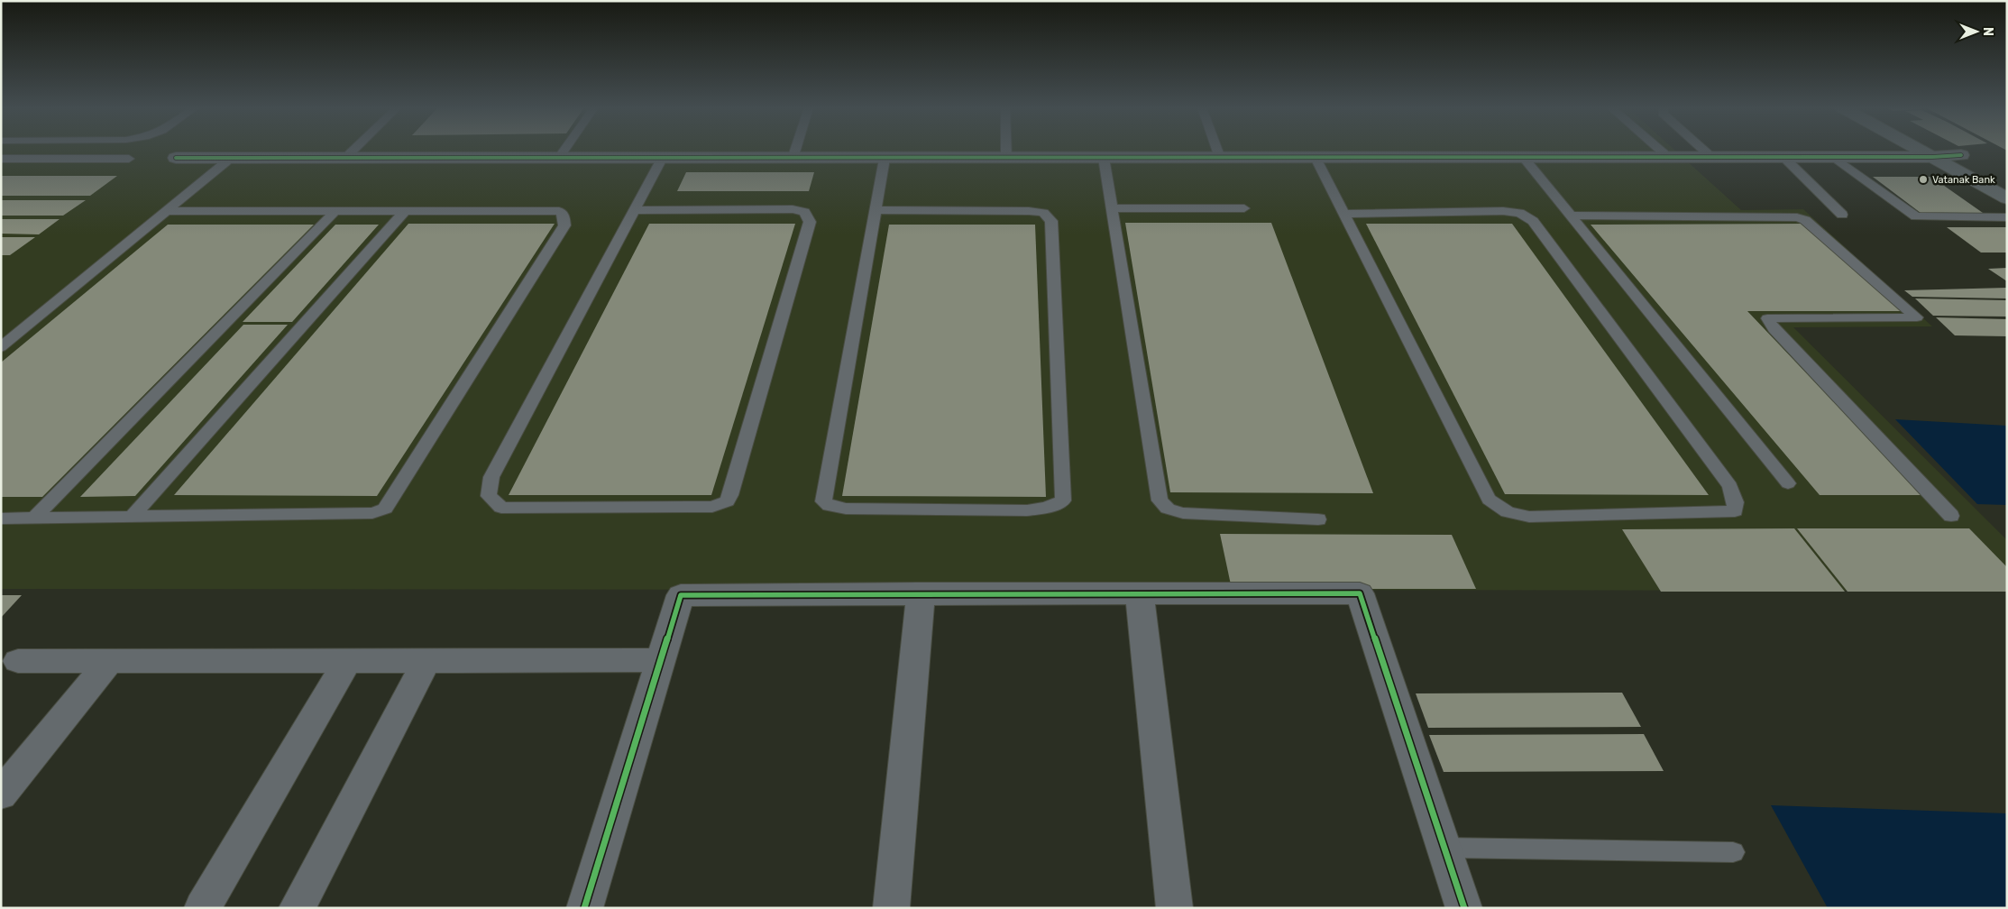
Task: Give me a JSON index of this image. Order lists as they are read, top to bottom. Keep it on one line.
{"places":["Vatanak Bank"],"north":"right"}
